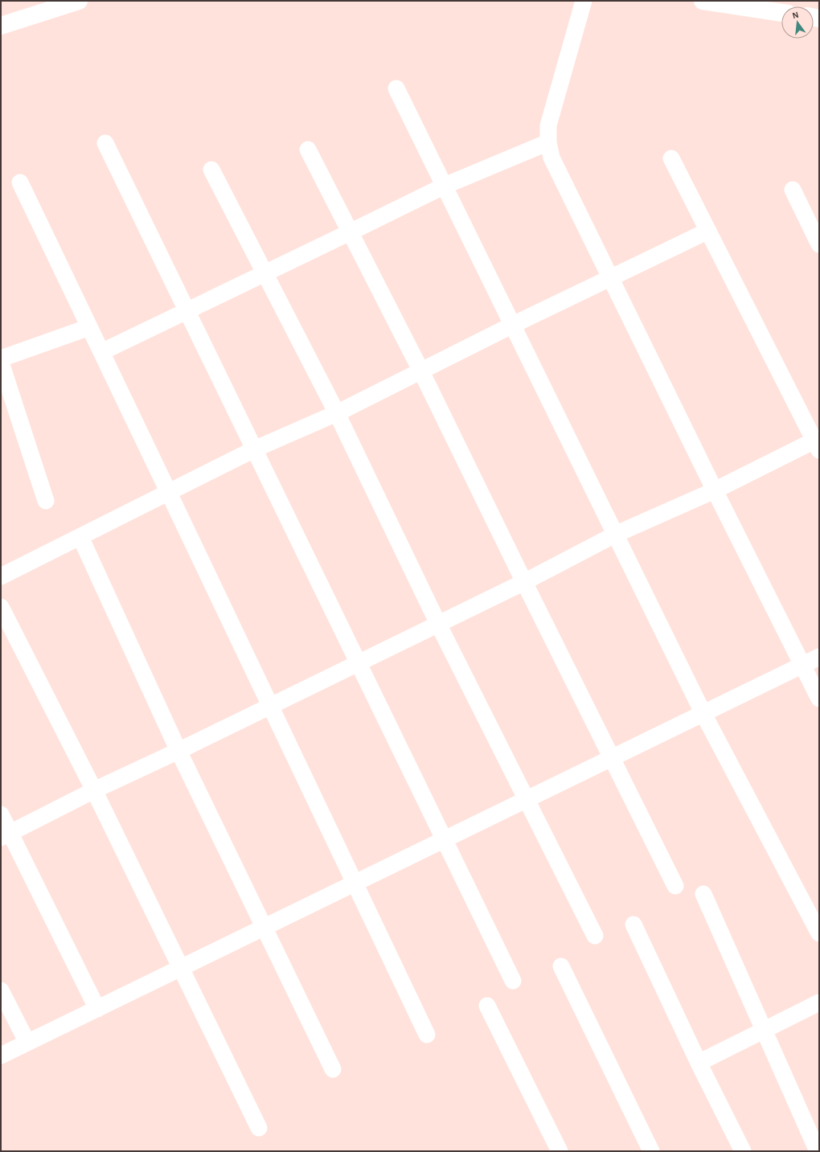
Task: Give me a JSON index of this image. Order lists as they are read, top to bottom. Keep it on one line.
{"north":"top"}
